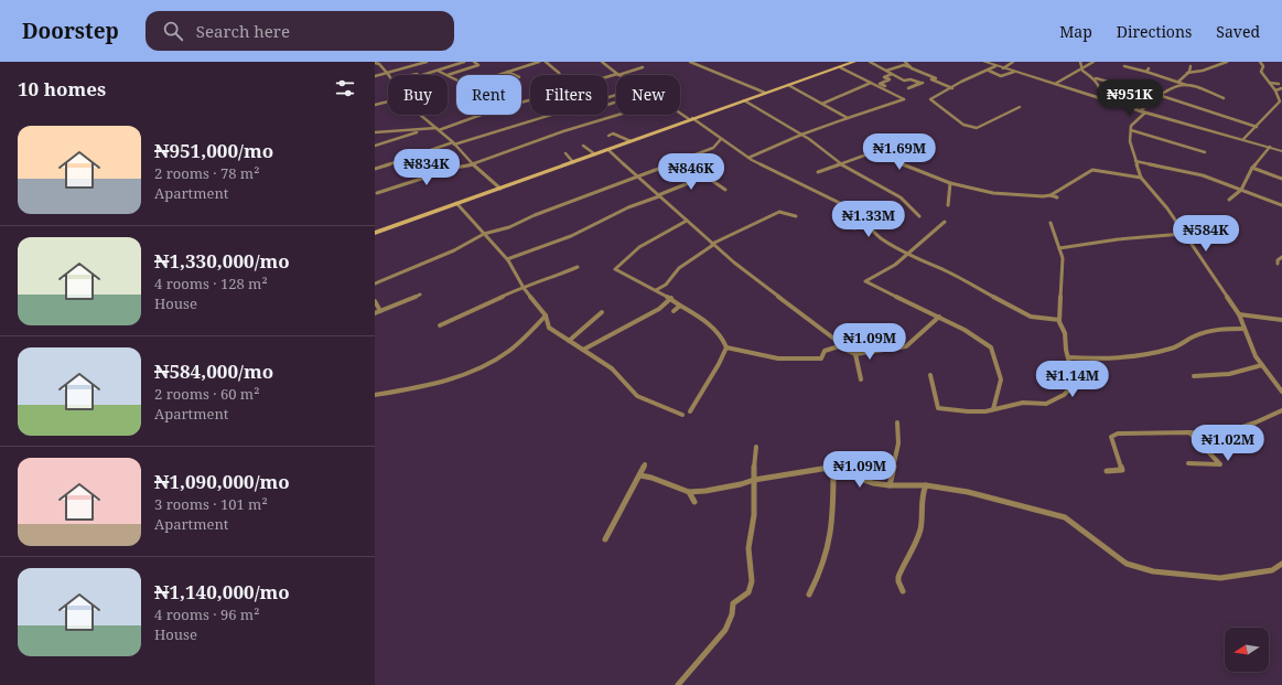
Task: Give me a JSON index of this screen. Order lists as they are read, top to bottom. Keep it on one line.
{"north":"left","page":{"header":"Doorstep","search":"Search here","nav":["Map","Directions","Saved"],"heading":"10 homes","chip":["Buy","Rent","Filters","New"],"price":["₦951K","₦1.69M","₦834K","₦846K","₦1.33M","₦584K","₦1.09M","₦1.14M","₦1.02M","₦1.09M"],"list":[{"name":"₦951,000/mo","note":"2 rooms · 78 m² · Apartment"},{"name":"₦1,330,000/mo","note":"4 rooms · 128 m² · House"},{"name":"₦584,000/mo","note":"2 rooms · 60 m² · Apartment"},{"name":"₦1,090,000/mo","note":"3 rooms · 101 m² · Apartment"},{"name":"₦1,140,000/mo","note":"4 rooms · 96 m² · House"}]}}
